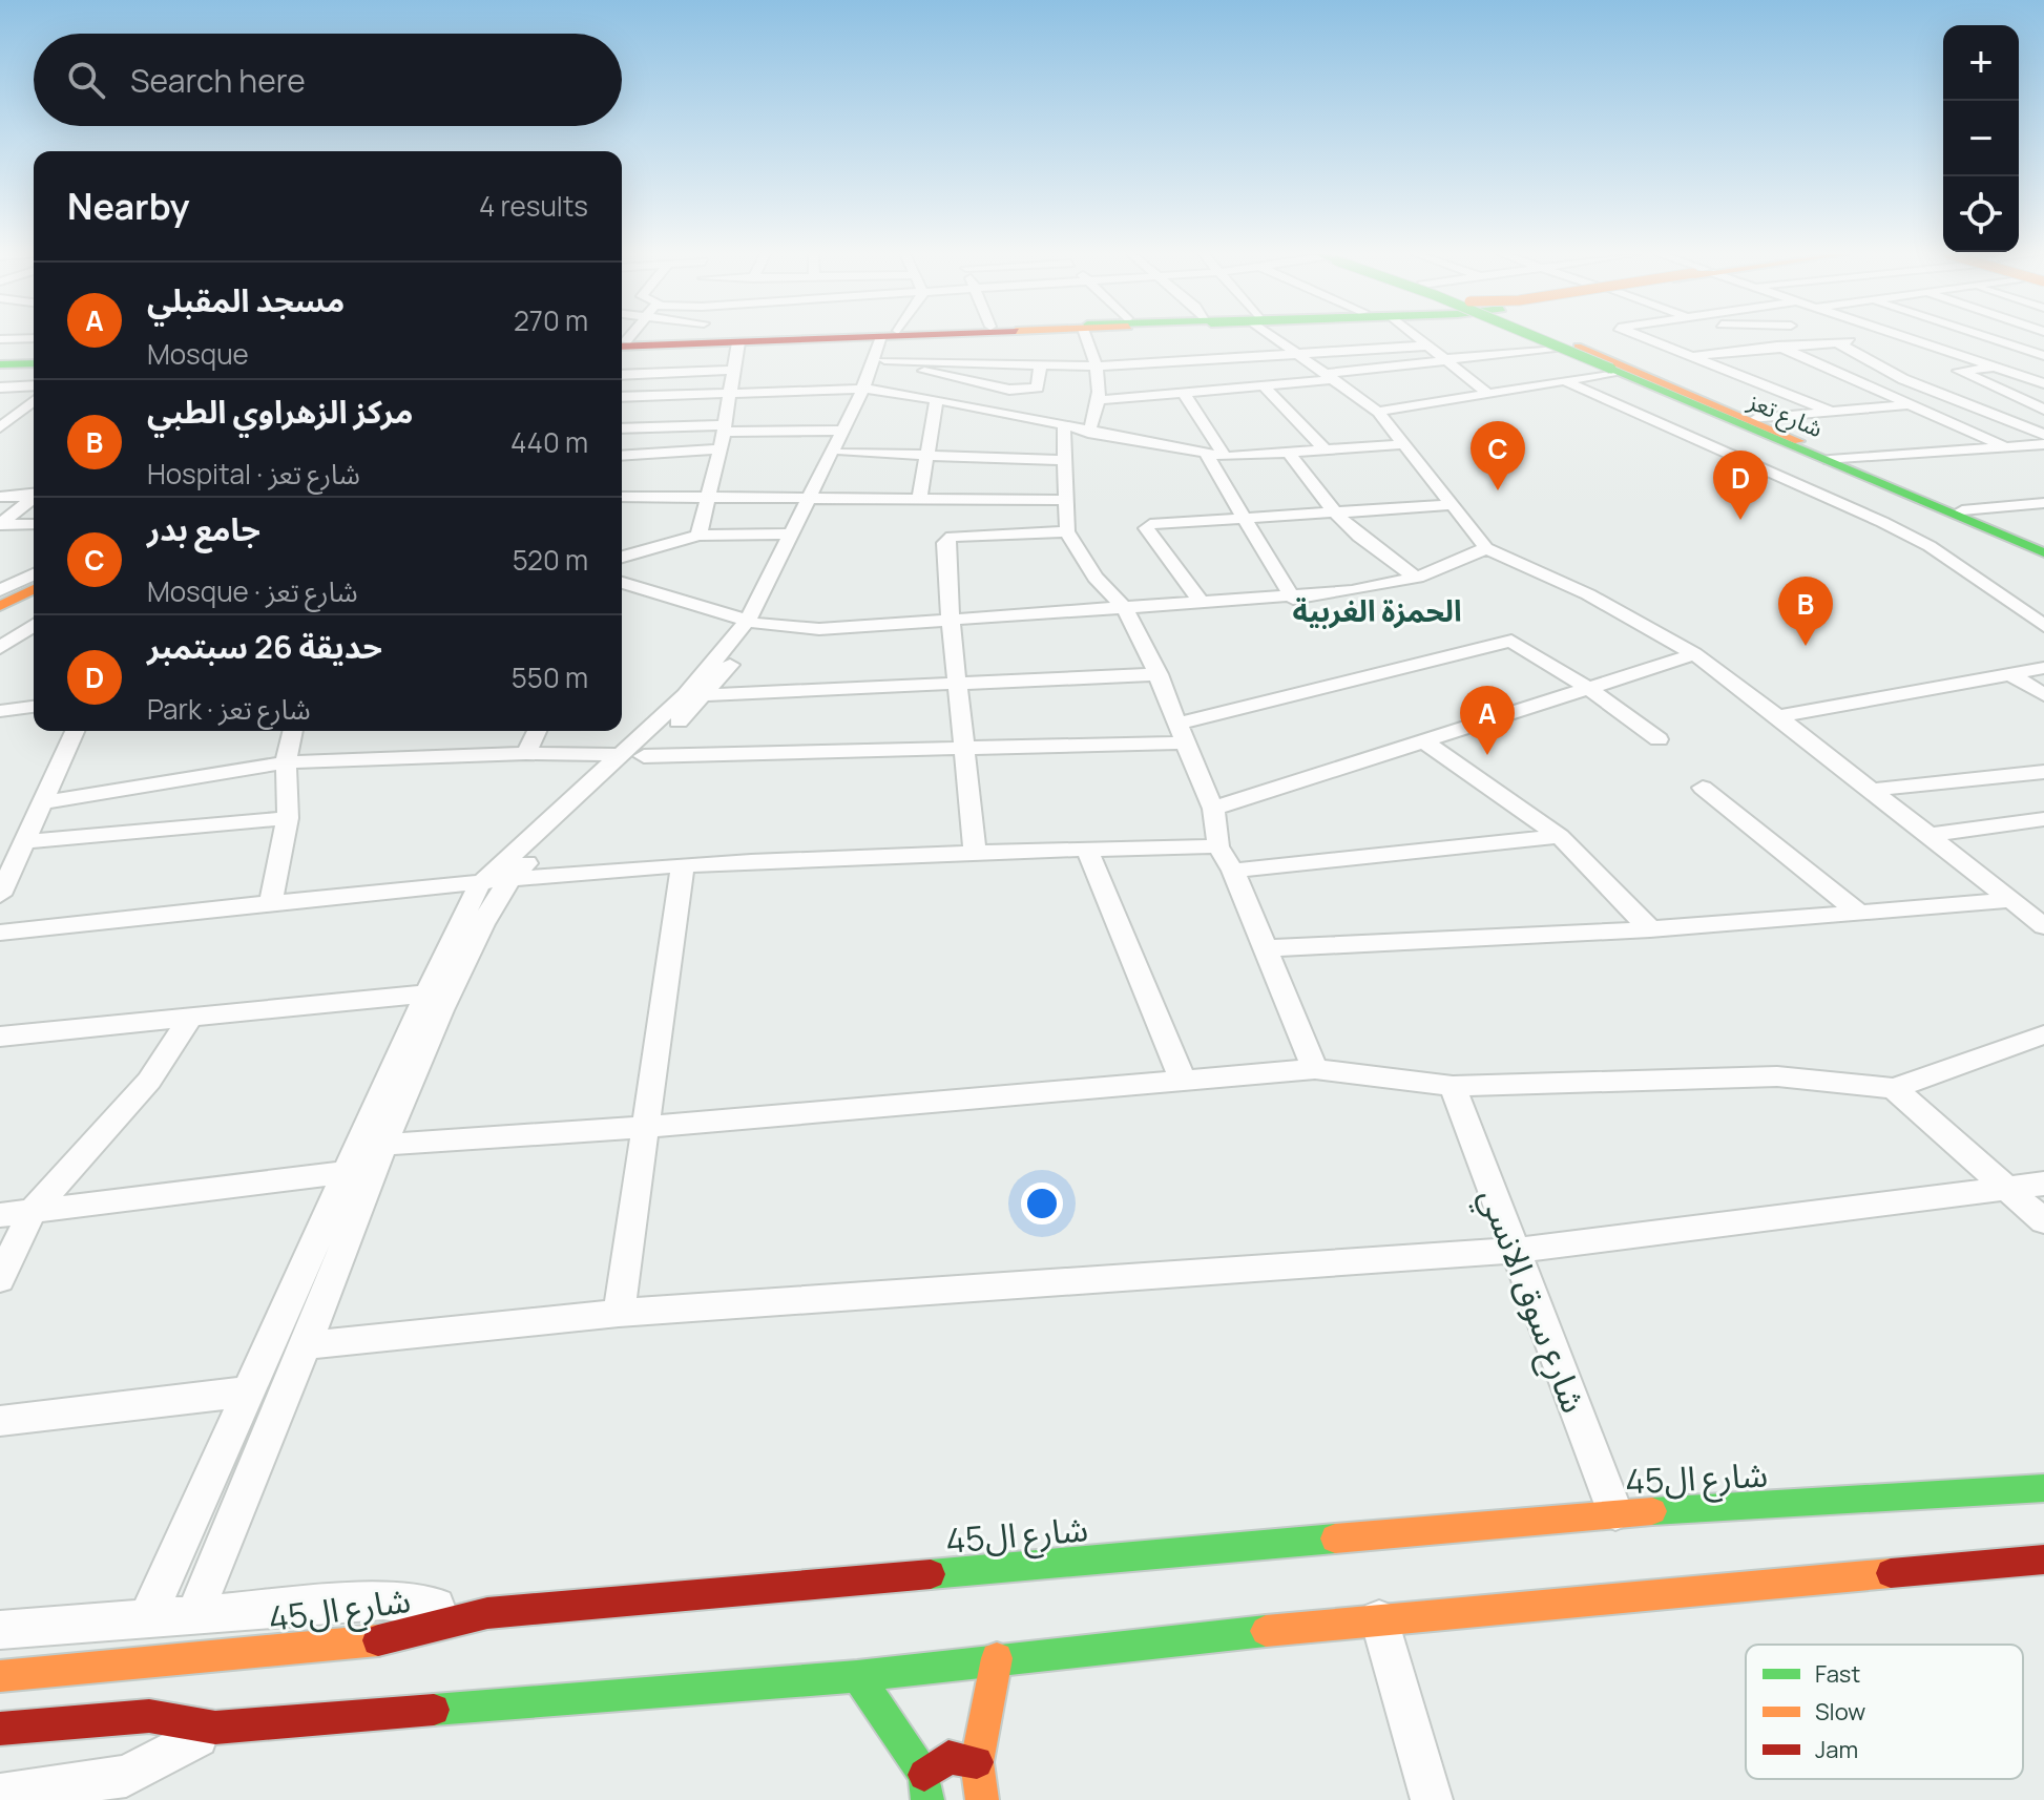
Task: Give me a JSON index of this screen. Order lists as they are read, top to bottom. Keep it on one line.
{"streets":{"main road":["شارع تعز","شارع ال45"],"street":["شارع سوق الانسي"]},"crossings":[["شارع سوق الانسي","شارع ال45"]],"districts":["الحمزة الغربية"],"legend":["Fast","Slow","Jam"],"page":{"map_buttons":["+","−"],"search":"Search here","heading":["Nearby","4 results"],"list":[{"mark":"A","name":"مسجد المقبلي","note":"Mosque","value":"270 m"},{"mark":"B","name":"مركز الزهراوي الطبي","note":"Hospital · شارع تعز","value":"440 m"},{"mark":"C","name":"جامع بدر","note":"Mosque · شارع تعز","value":"520 m"},{"mark":"D","name":"حديقة 26 سبتمبر","note":"Park · شارع تعز","value":"550 m"}],"pins":["C","D","B","A"]}}
